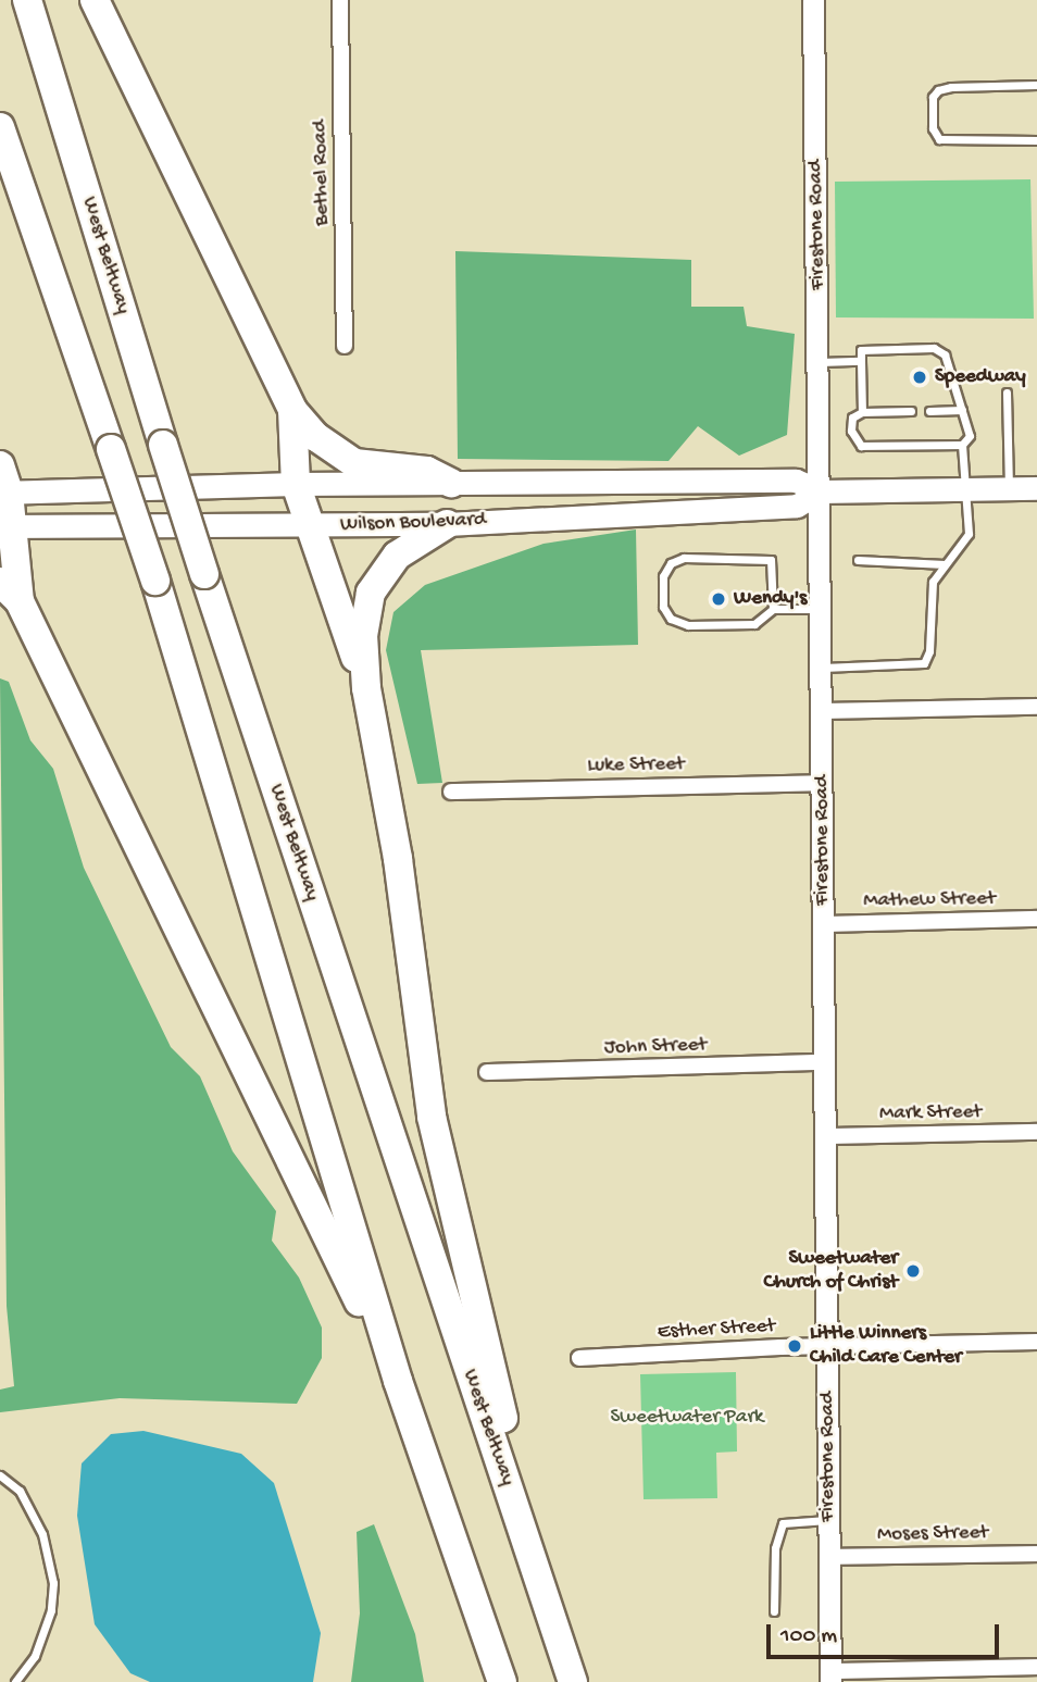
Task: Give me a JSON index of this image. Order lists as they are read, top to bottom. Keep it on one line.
{"streets":{"highway":["West Beltway"],"main road":["Wilson Boulevard"],"street":["Bethel Road","Firestone Road","Luke Street","Mathew Street","John Street","Mark Street","Esther Street","Moses Street"]},"crossings":[["Firestone Road","Wilson Boulevard"],["Firestone Road","Luke Street"],["Firestone Road","Mathew Street"],["Firestone Road","John Street"],["Firestone Road","Mark Street"],["Firestone Road","Esther Street"],["Firestone Road","Moses Street"]],"parks":["Sweetwater Park"],"places":["Speedway","Wendy's","Sweetwater Church of Christ","Little Winners Child Care Center"],"scale_bar":"100 m"}
